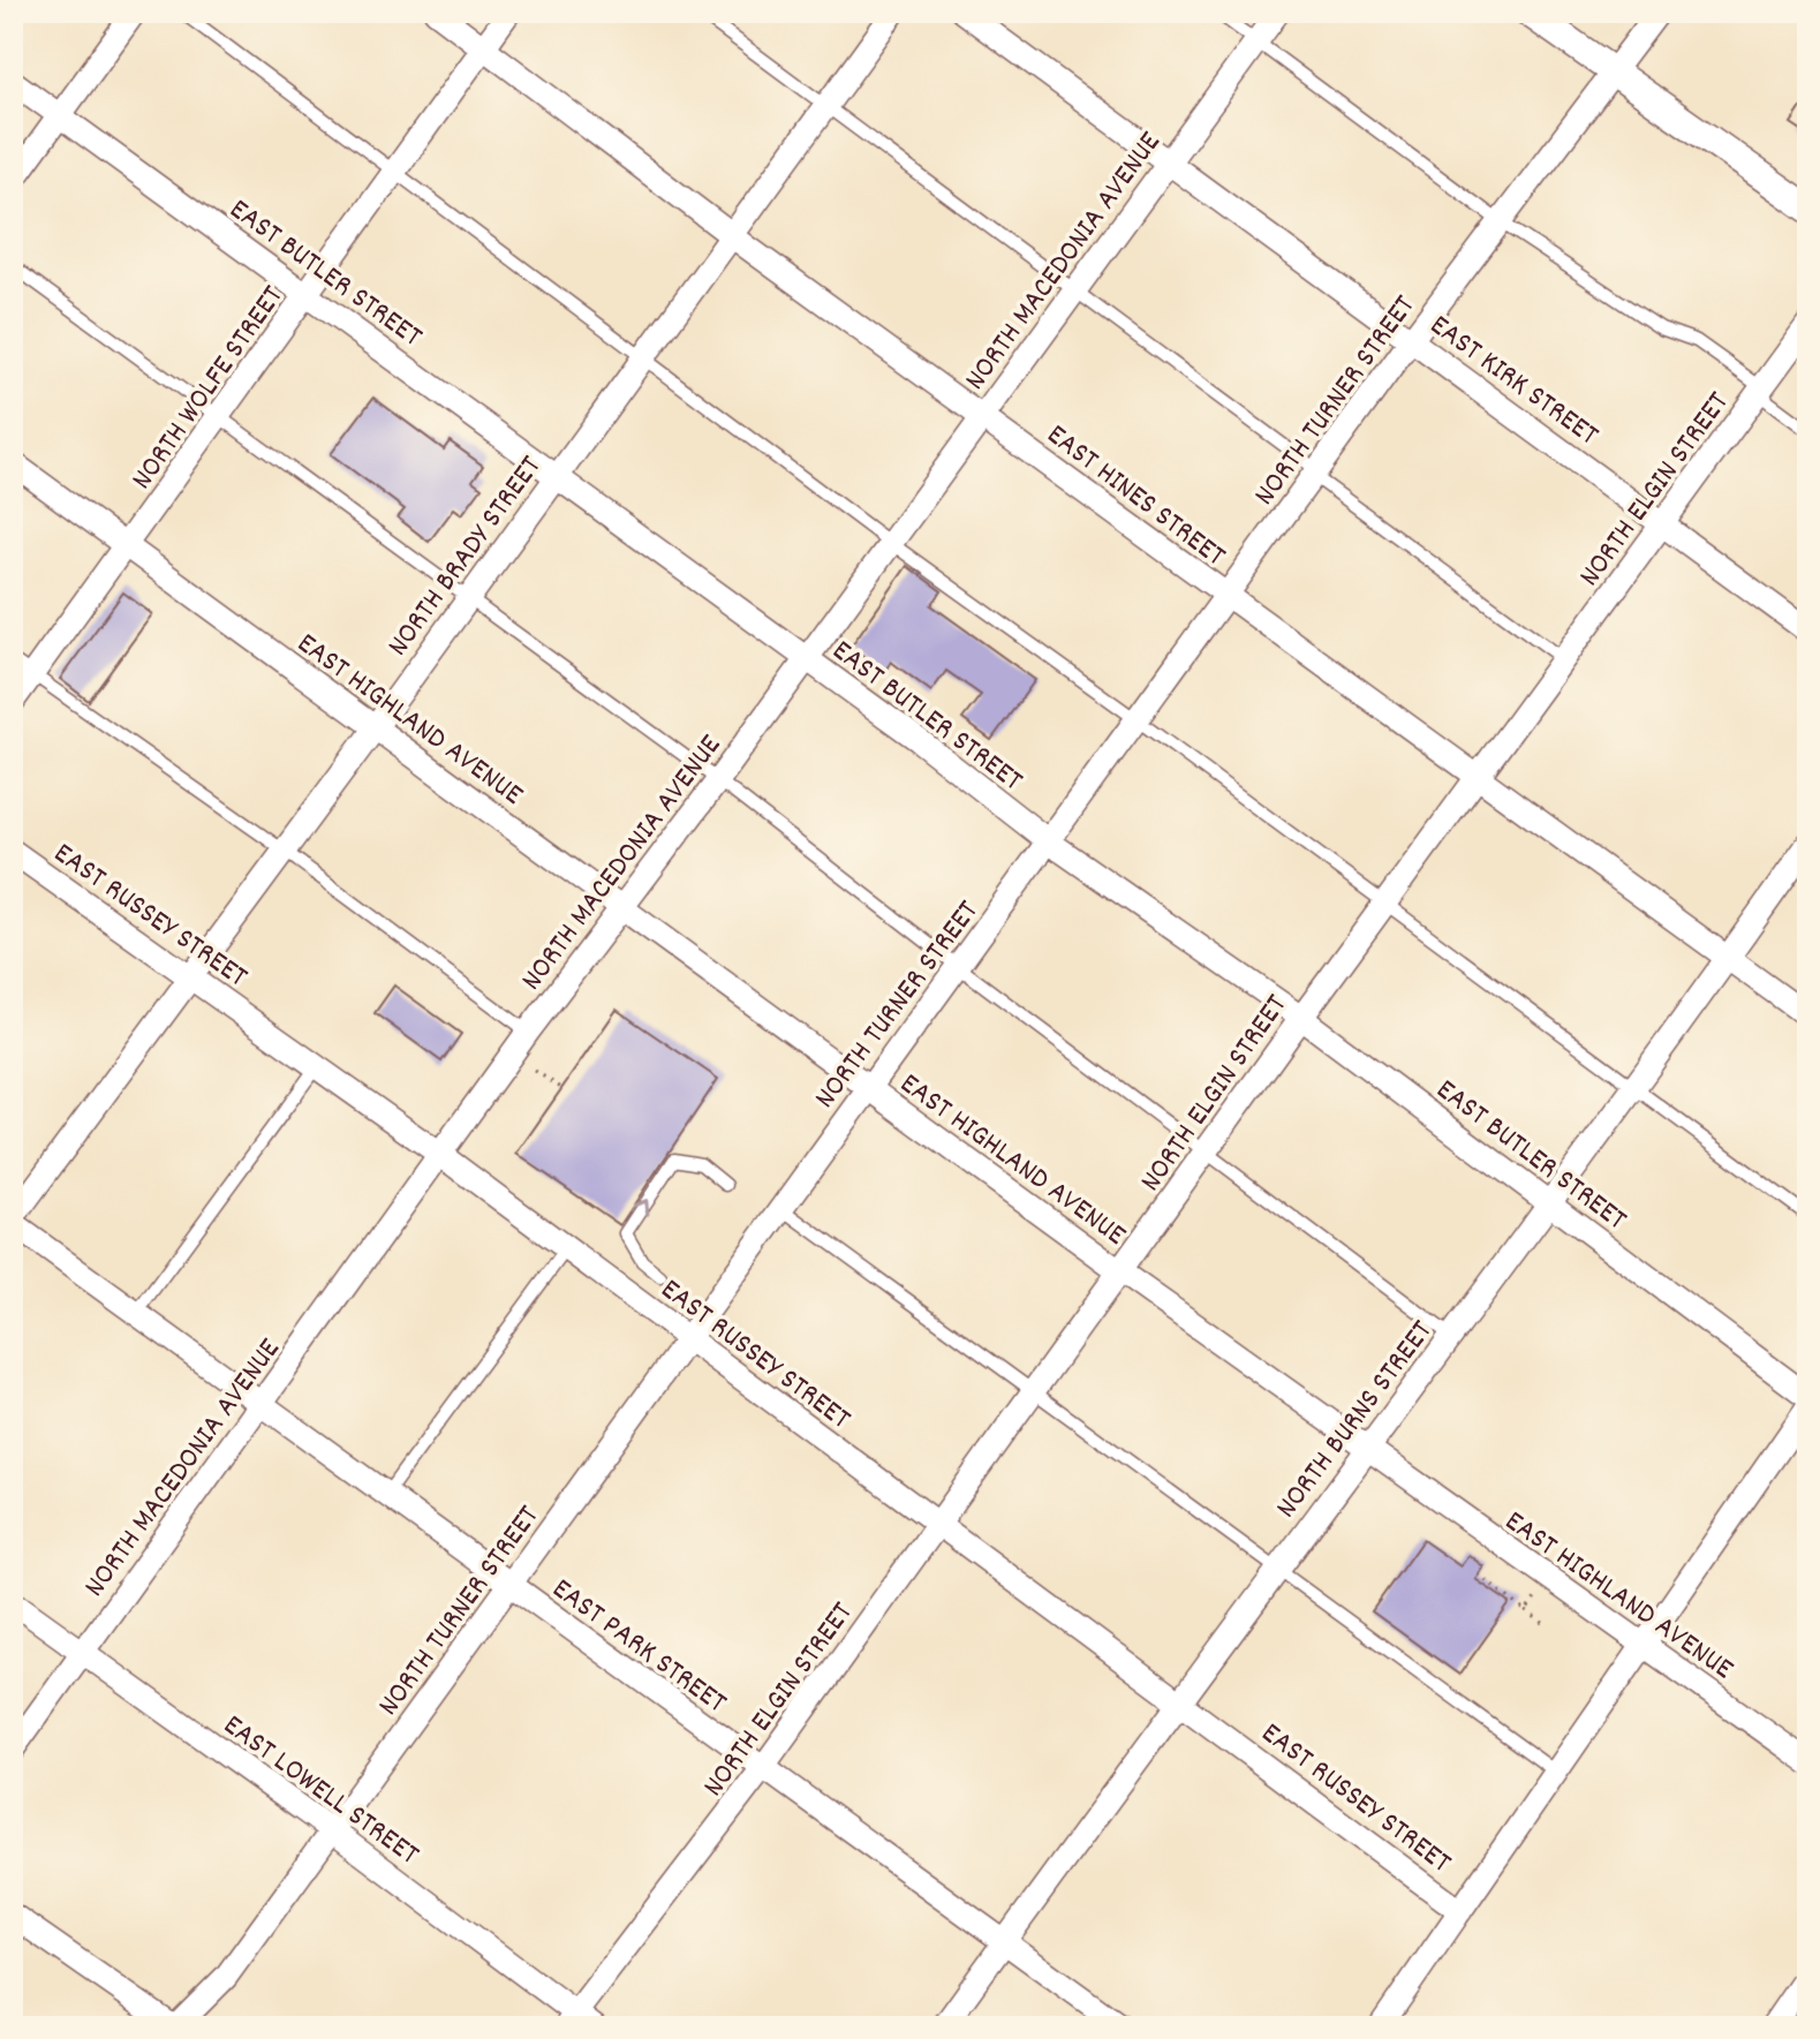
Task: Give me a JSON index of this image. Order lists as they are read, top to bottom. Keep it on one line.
{"streets":{"street":["NORTH MACEDONIA AVENUE","EAST BUTLER STREET","EAST KIRK STREET","NORTH WOLFE STREET","NORTH TURNER STREET","NORTH ELGIN STREET","EAST HINES STREET","NORTH BRADY STREET","EAST HIGHLAND AVENUE","EAST RUSSEY STREET","NORTH BURNS STREET","EAST PARK STREET","EAST LOWELL STREET"]},"crossings":[["NORTH MACEDONIA AVENUE","EAST BUTLER STREET"],["NORTH MACEDONIA AVENUE","EAST KIRK STREET"],["NORTH MACEDONIA AVENUE","EAST HINES STREET"],["NORTH MACEDONIA AVENUE","EAST HIGHLAND AVENUE"],["NORTH MACEDONIA AVENUE","EAST RUSSEY STREET"],["NORTH MACEDONIA AVENUE","EAST PARK STREET"],["NORTH MACEDONIA AVENUE","EAST LOWELL STREET"],["EAST BUTLER STREET","NORTH WOLFE STREET"],["EAST BUTLER STREET","NORTH TURNER STREET"],["EAST BUTLER STREET","NORTH ELGIN STREET"],["EAST BUTLER STREET","NORTH BRADY STREET"],["EAST BUTLER STREET","NORTH BURNS STREET"],["EAST KIRK STREET","NORTH TURNER STREET"],["EAST KIRK STREET","NORTH ELGIN STREET"],["NORTH WOLFE STREET","EAST HINES STREET"],["NORTH WOLFE STREET","EAST HIGHLAND AVENUE"],["NORTH TURNER STREET","EAST HINES STREET"],["NORTH TURNER STREET","EAST HIGHLAND AVENUE"],["NORTH TURNER STREET","EAST RUSSEY STREET"],["NORTH TURNER STREET","EAST PARK STREET"],["NORTH TURNER STREET","EAST LOWELL STREET"],["NORTH ELGIN STREET","EAST HINES STREET"],["NORTH ELGIN STREET","EAST HIGHLAND AVENUE"],["NORTH ELGIN STREET","EAST RUSSEY STREET"],["NORTH ELGIN STREET","EAST PARK STREET"],["NORTH ELGIN STREET","EAST LOWELL STREET"],["EAST HINES STREET","NORTH BRADY STREET"],["EAST HINES STREET","NORTH BURNS STREET"],["NORTH BRADY STREET","EAST HIGHLAND AVENUE"],["NORTH BRADY STREET","EAST RUSSEY STREET"],["NORTH BRADY STREET","EAST PARK STREET"],["EAST HIGHLAND AVENUE","NORTH BURNS STREET"],["EAST RUSSEY STREET","NORTH BURNS STREET"],["NORTH BURNS STREET","EAST PARK STREET"]]}
